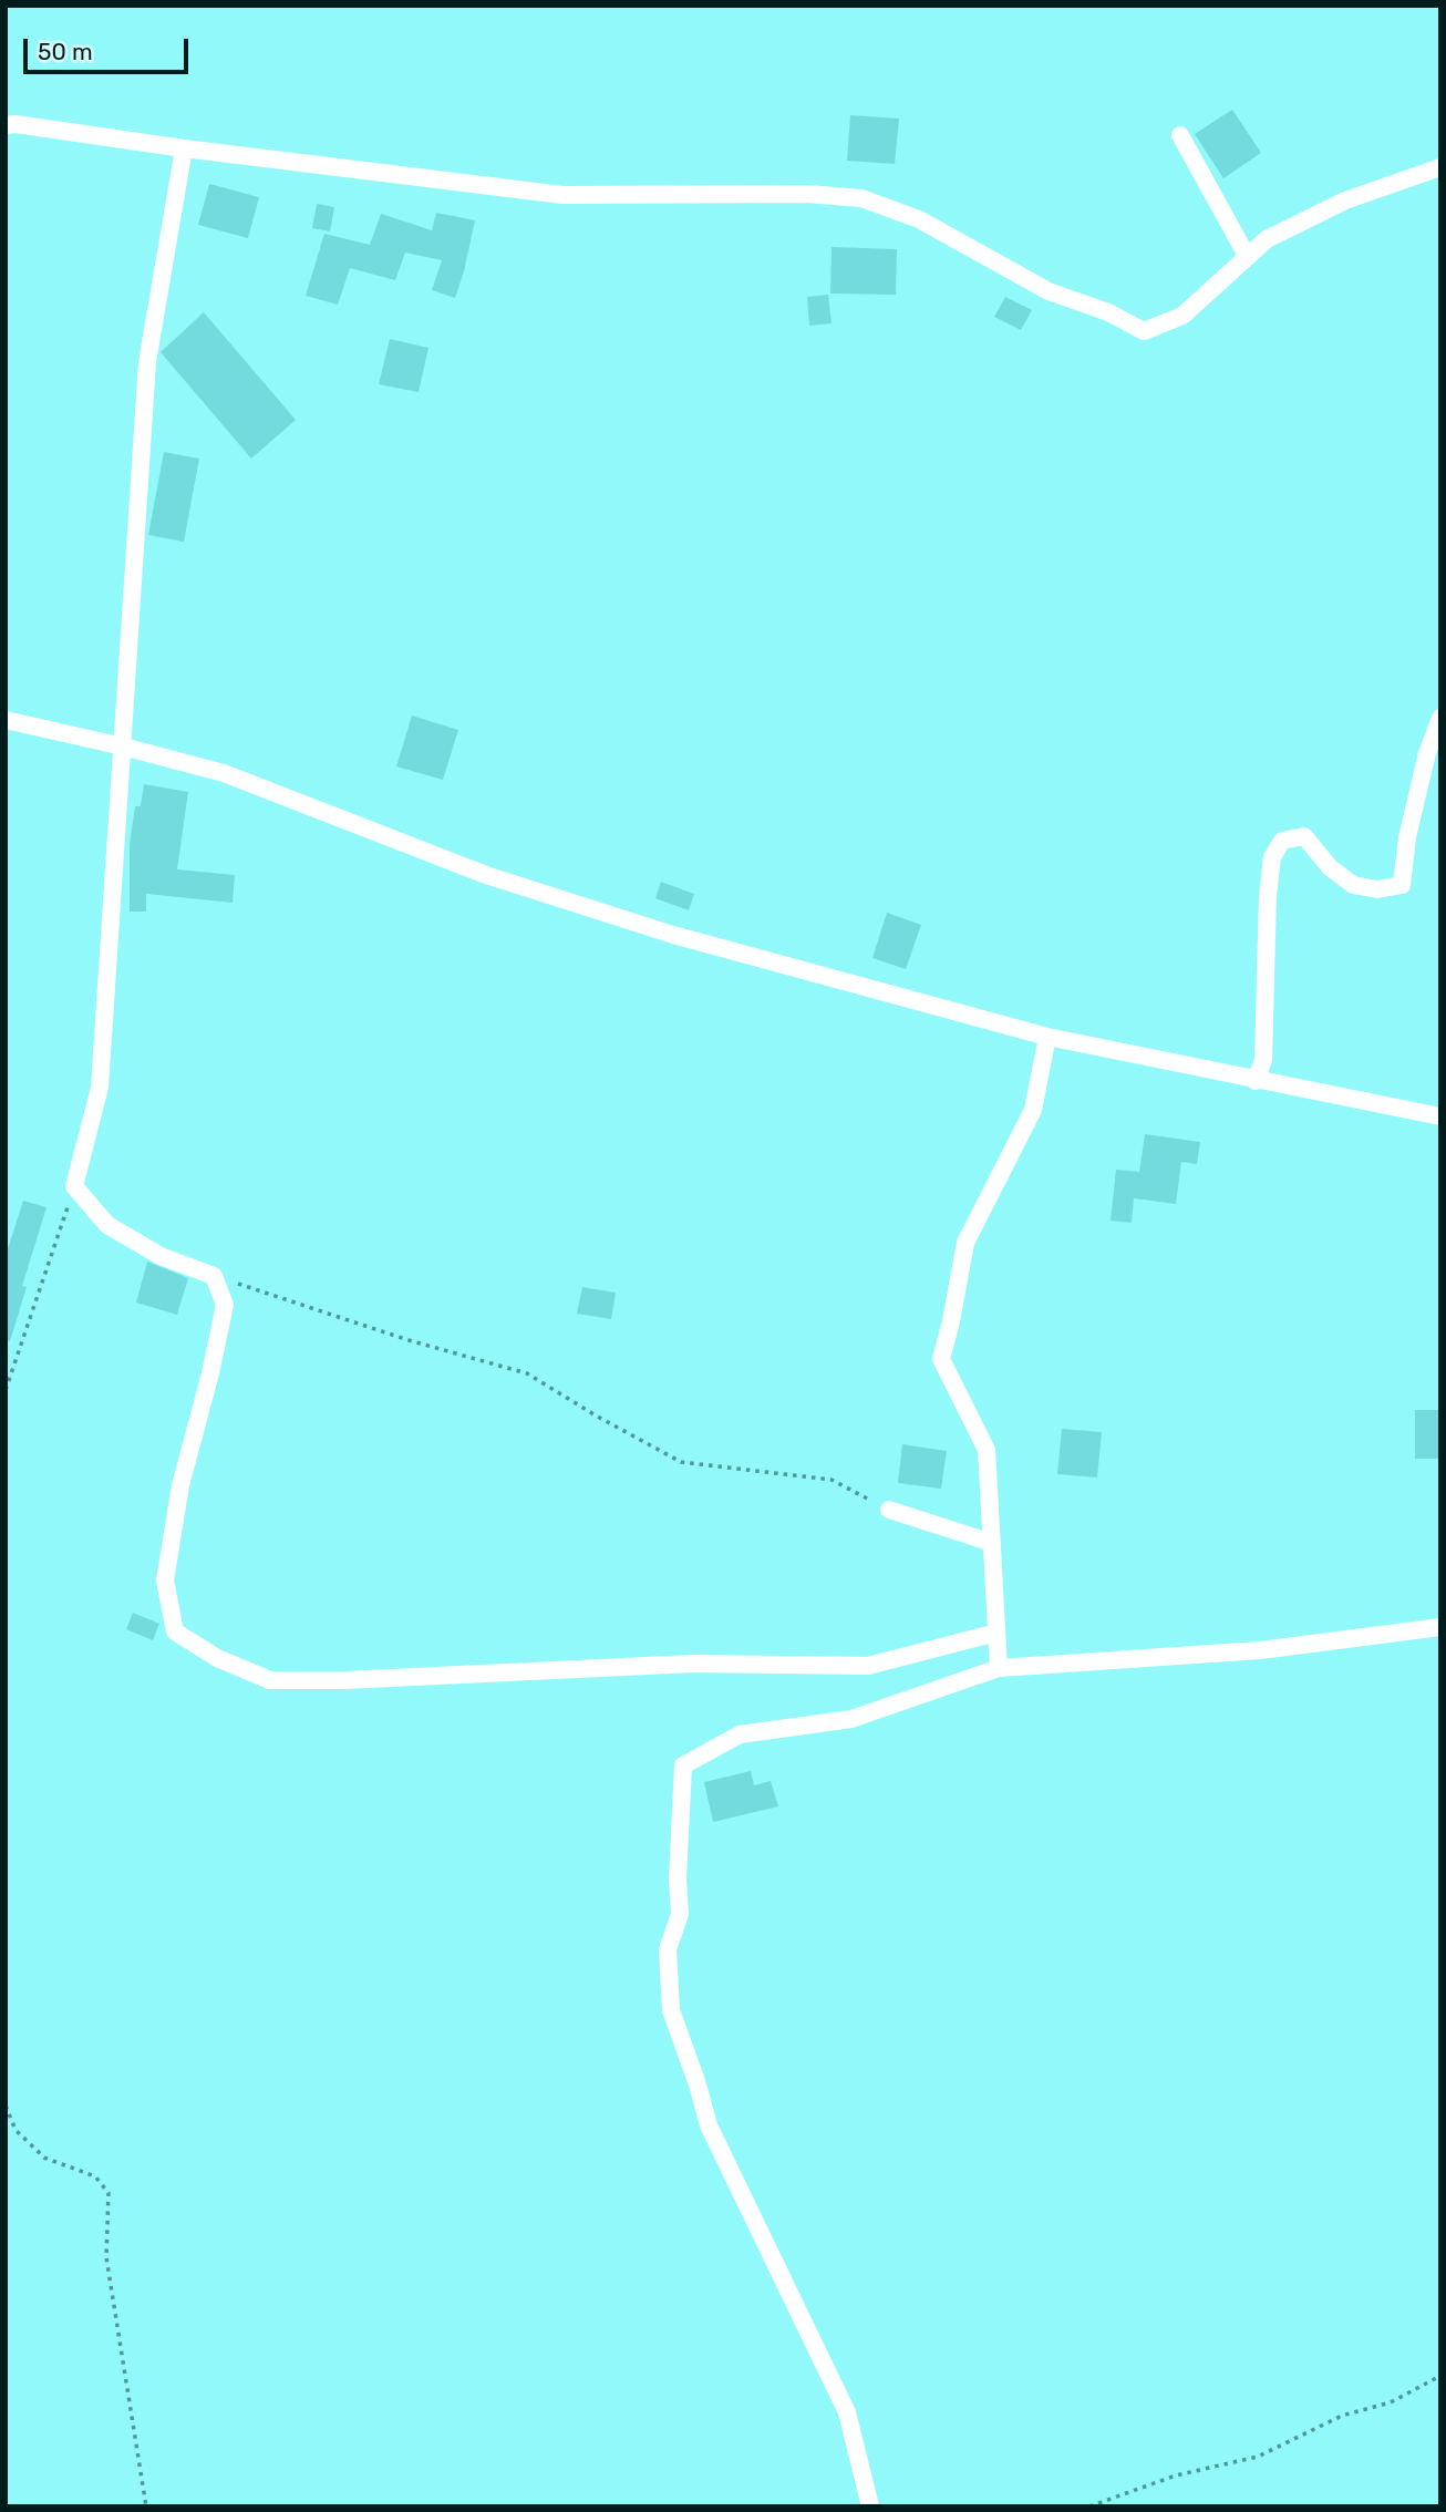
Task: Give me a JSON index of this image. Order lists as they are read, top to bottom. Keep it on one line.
{"scale_bar":"50 m"}
